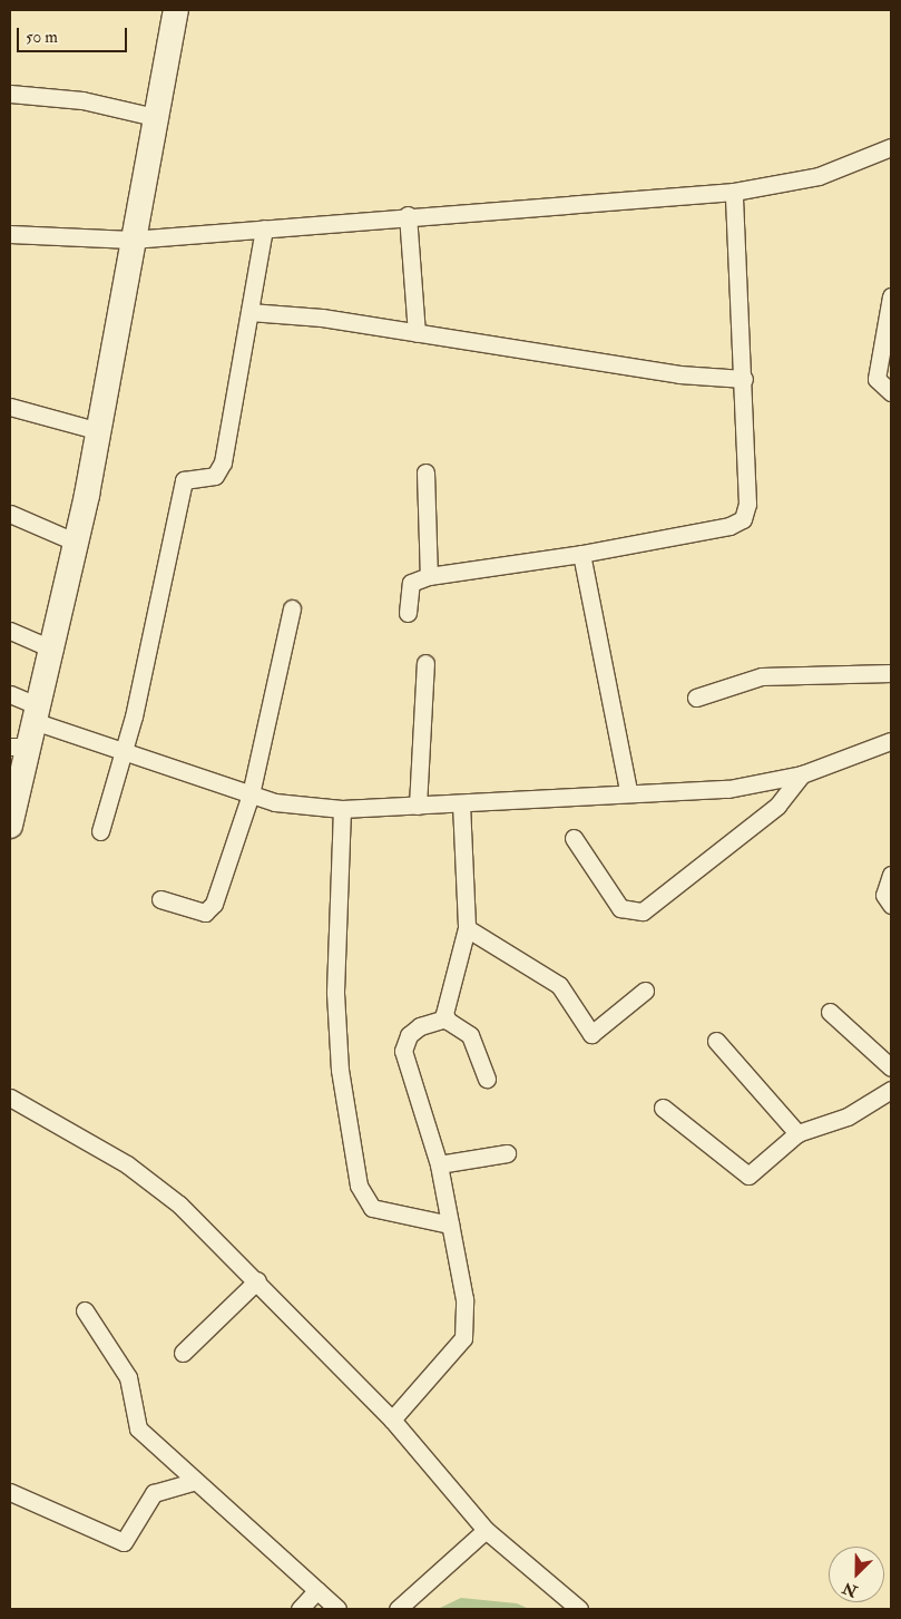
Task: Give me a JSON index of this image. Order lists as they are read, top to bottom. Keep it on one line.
{"scale_bar":"50 m","north":"bottom left"}
